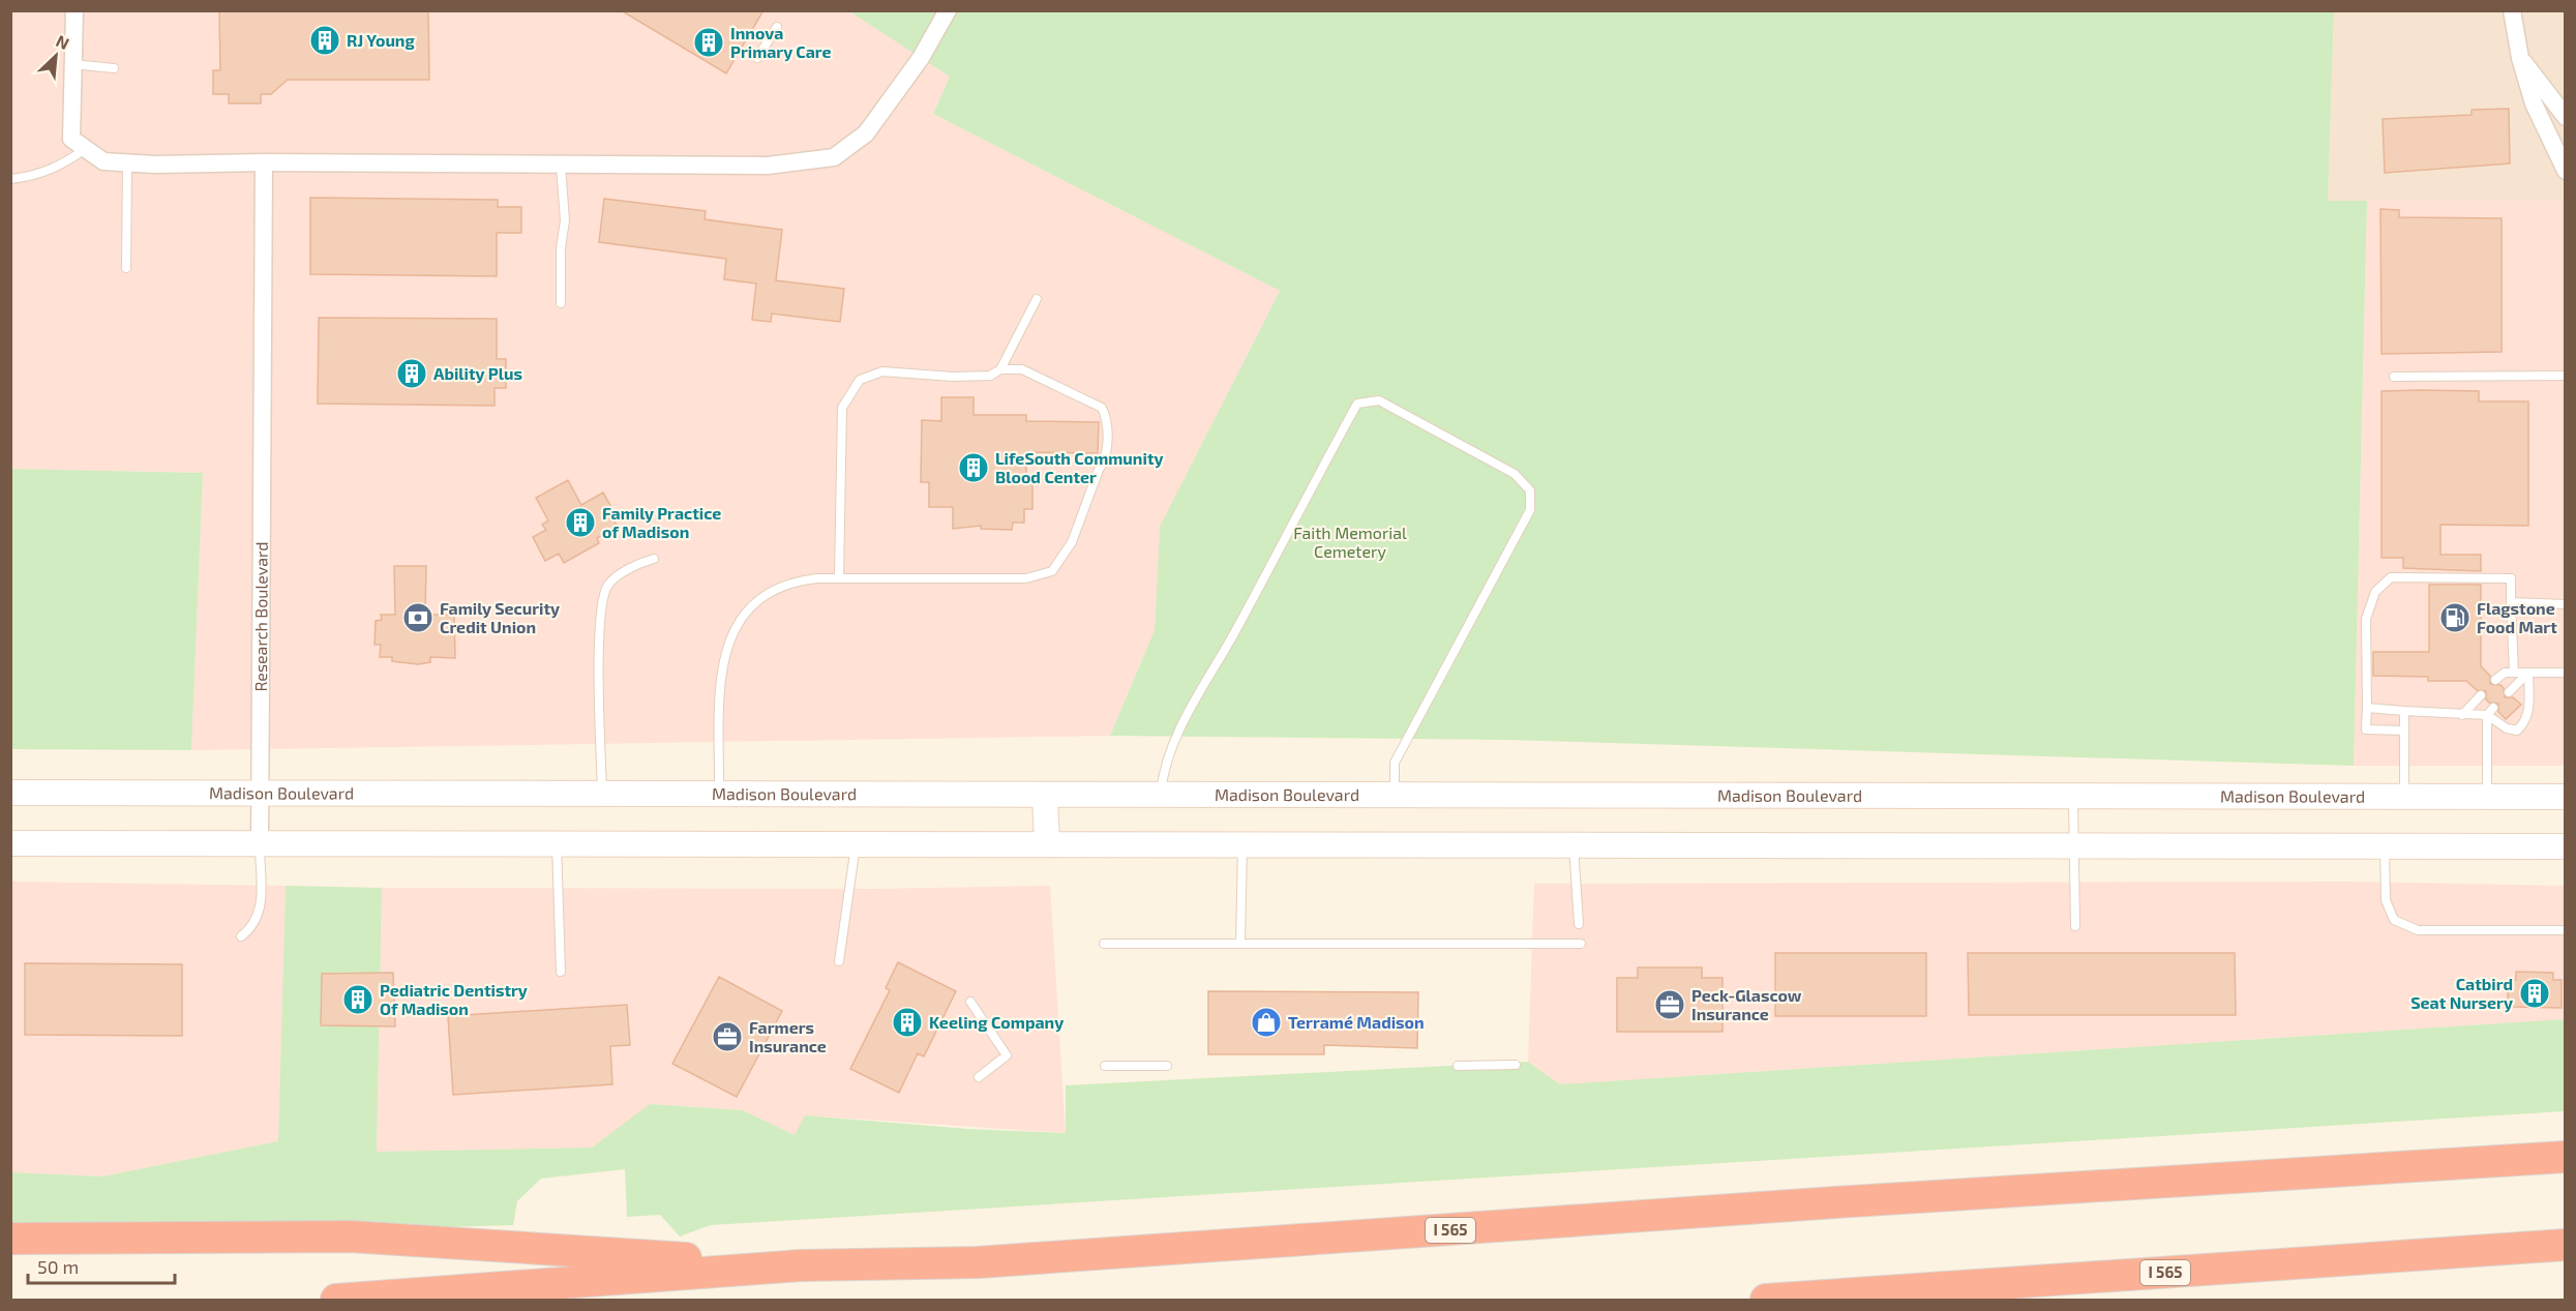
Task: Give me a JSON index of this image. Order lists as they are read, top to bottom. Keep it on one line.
{"streets":{"highway":["I 565"],"main road":["Madison Boulevard"],"street":["Research Boulevard"]},"crossings":[["Research Boulevard","Madison Boulevard"]],"parks":["Faith Memorial Cemetery"],"places":{"building":["RJ Young","Innova Primary Care","Ability Plus","LifeSouth Community Blood Center","Family Practice of Madison","Catbird Seat Nursery","Pediatric Dentistry Of Madison","Keeling Company"],"bank":["Family Security Credit Union"],"fuel station":["Flagstone Food Mart"],"office":["Peck-Glascow Insurance","Farmers Insurance"],"shop":["Terramé Madison"]},"scale_bar":"50 m","north":"top right"}
